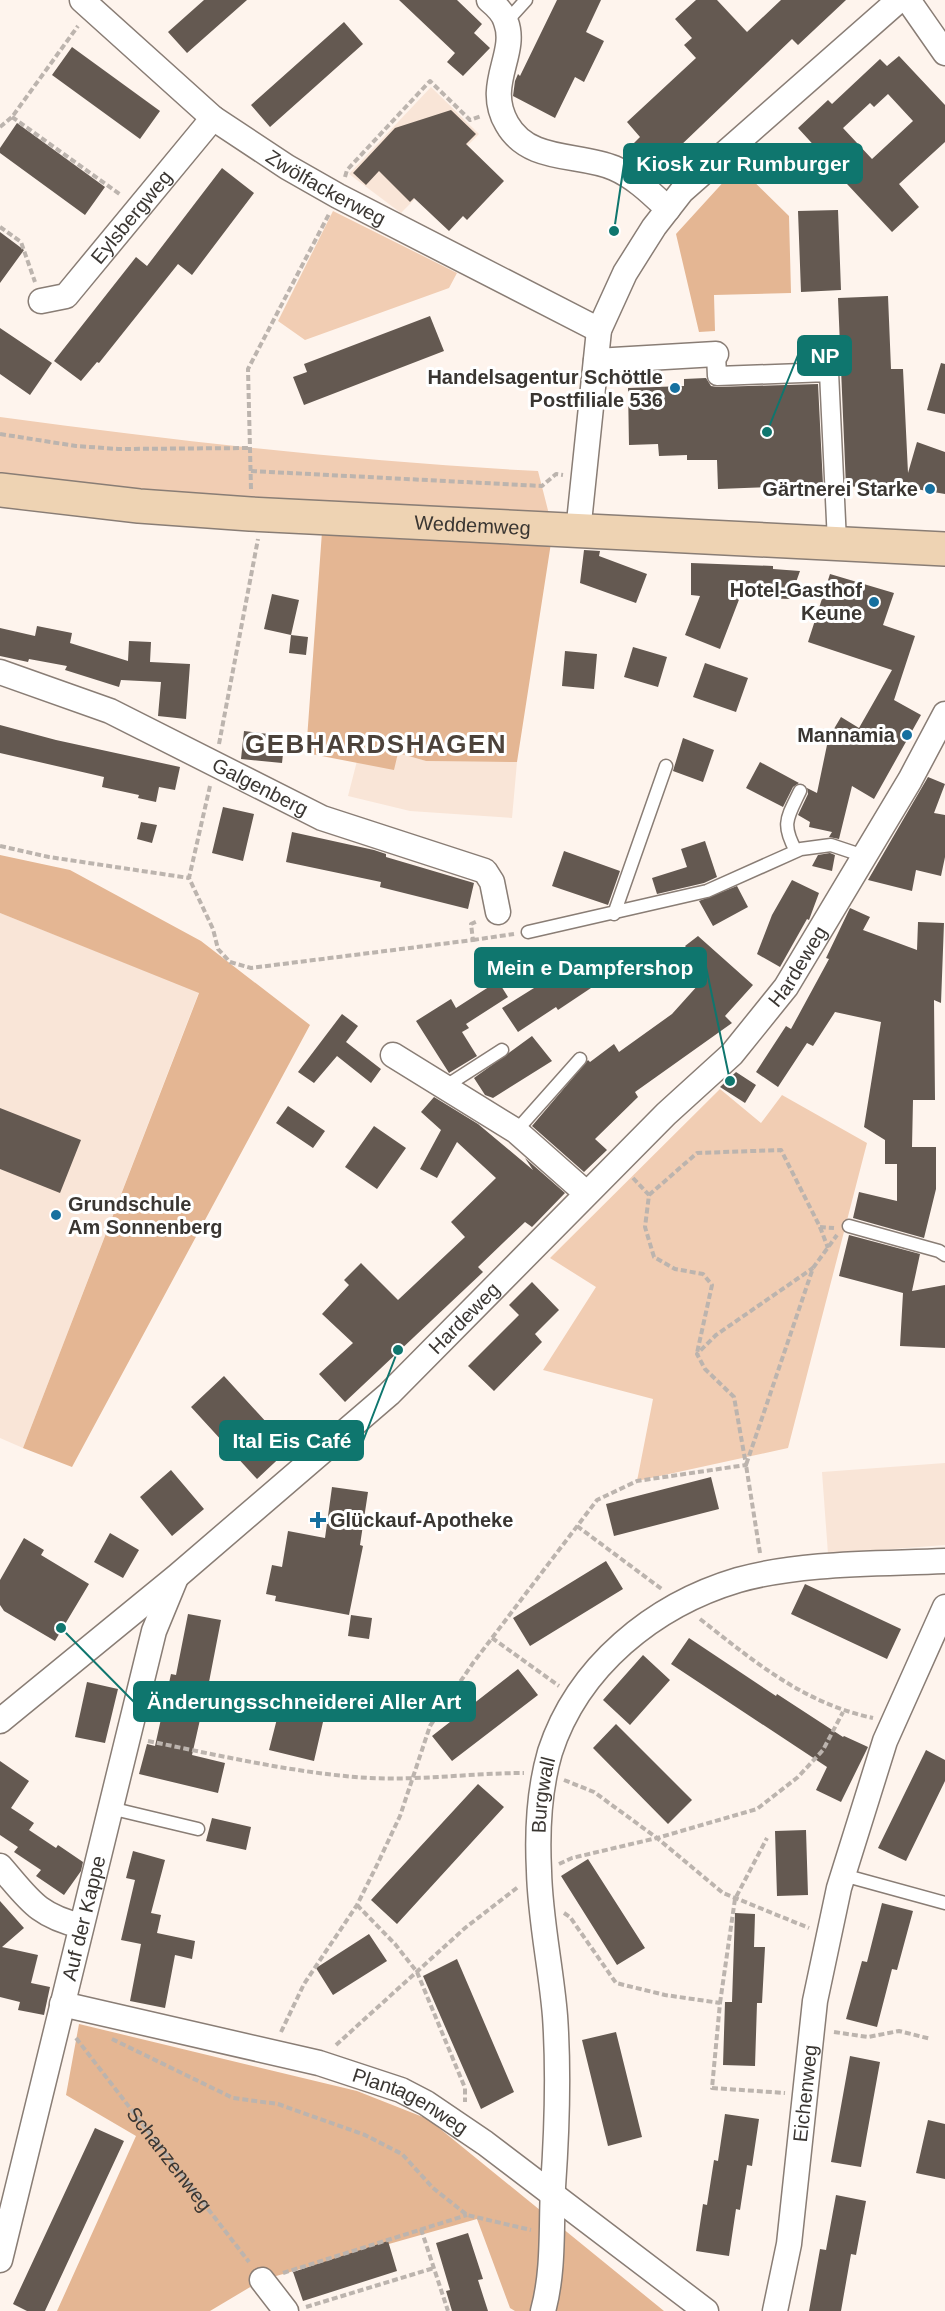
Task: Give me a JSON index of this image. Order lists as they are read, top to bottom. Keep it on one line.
{"streets":{"main road":["Weddemweg"],"street":["Zwölfackerweg","Eylsbergweg","Galgenberg","Hardeweg","Burgwall","Auf der Kappe","Eichenweg","Plantagenweg"],"path":["Schanzenweg"]},"crossings":[["Zwölfackerweg","Eylsbergweg"],["Hardeweg","Auf der Kappe"],["Burgwall","Plantagenweg"],["Auf der Kappe","Plantagenweg"],["Auf der Kappe","Schanzenweg"],["Plantagenweg","Schanzenweg"]],"districts":["GEBHARDSHAGEN"],"places":{"other":["Kiosk zur Rumburger","Handelsagentur Schöttle Postfiliale 536","NP","Gärtnerei Starke","Hotel-Gasthof Keune","Mannamia","Mein e Dampfershop","Grundschule Am Sonnenberg","Ital Eis Café","Änderungsschneiderei Aller Art"],"health":["Glückauf-Apotheke"]}}
